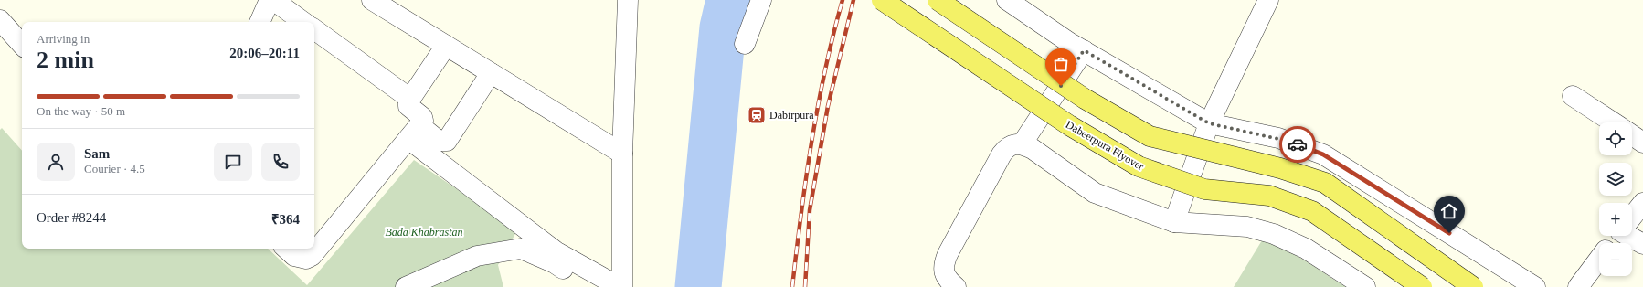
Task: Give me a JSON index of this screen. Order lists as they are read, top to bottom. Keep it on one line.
{"streets":{"main road":["Dabeerpura Flyover"]},"parks":["Bada Khabrastan"],"places":{"station":["Dabirpura"]},"page":{"heading":["2 min","Arriving in","20:06–20:11"],"panel":["Sam","Courier · 4.5","Order #8244","₹364"],"bar":"On the way · 50 m","map_buttons":["+","−"]}}
